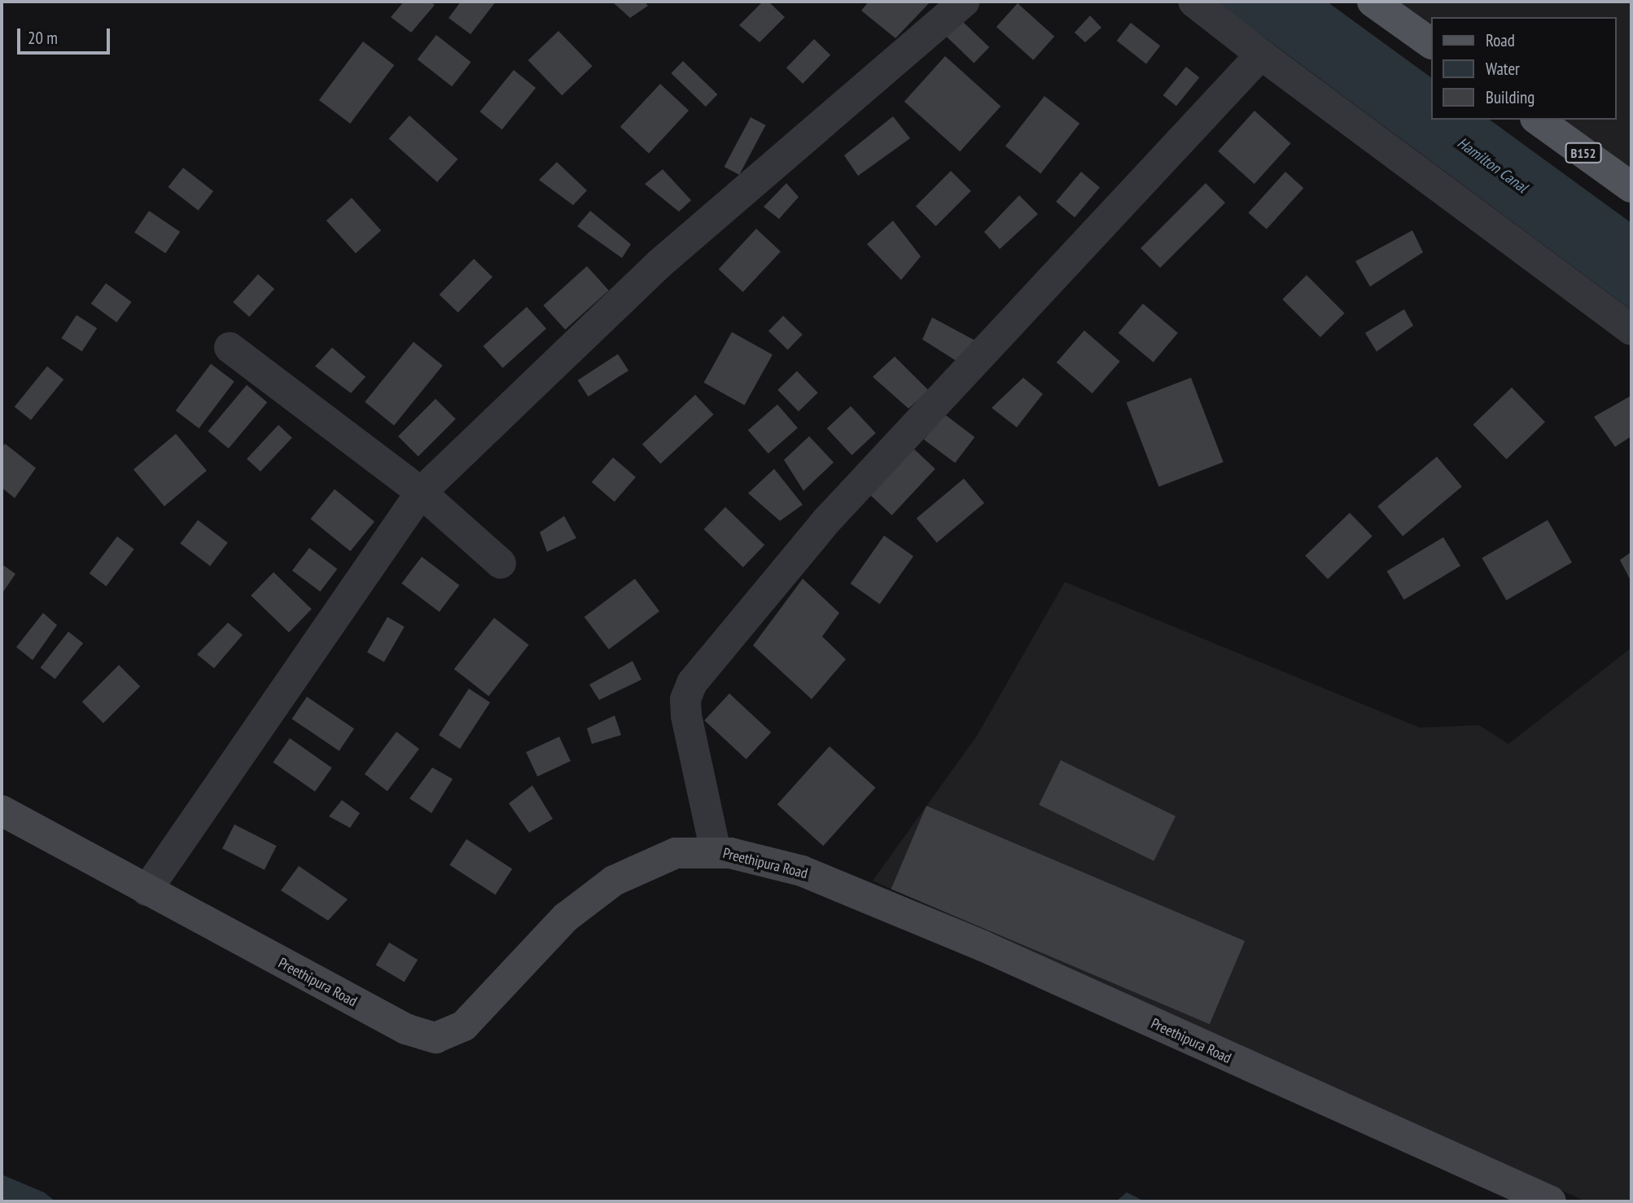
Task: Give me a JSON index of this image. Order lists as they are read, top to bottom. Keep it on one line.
{"streets":{"main road":["B152"],"street":["Preethipura Road"]},"water":["Hamilton Canal"],"legend":["Road","Water","Building"],"scale_bar":"20 m"}
